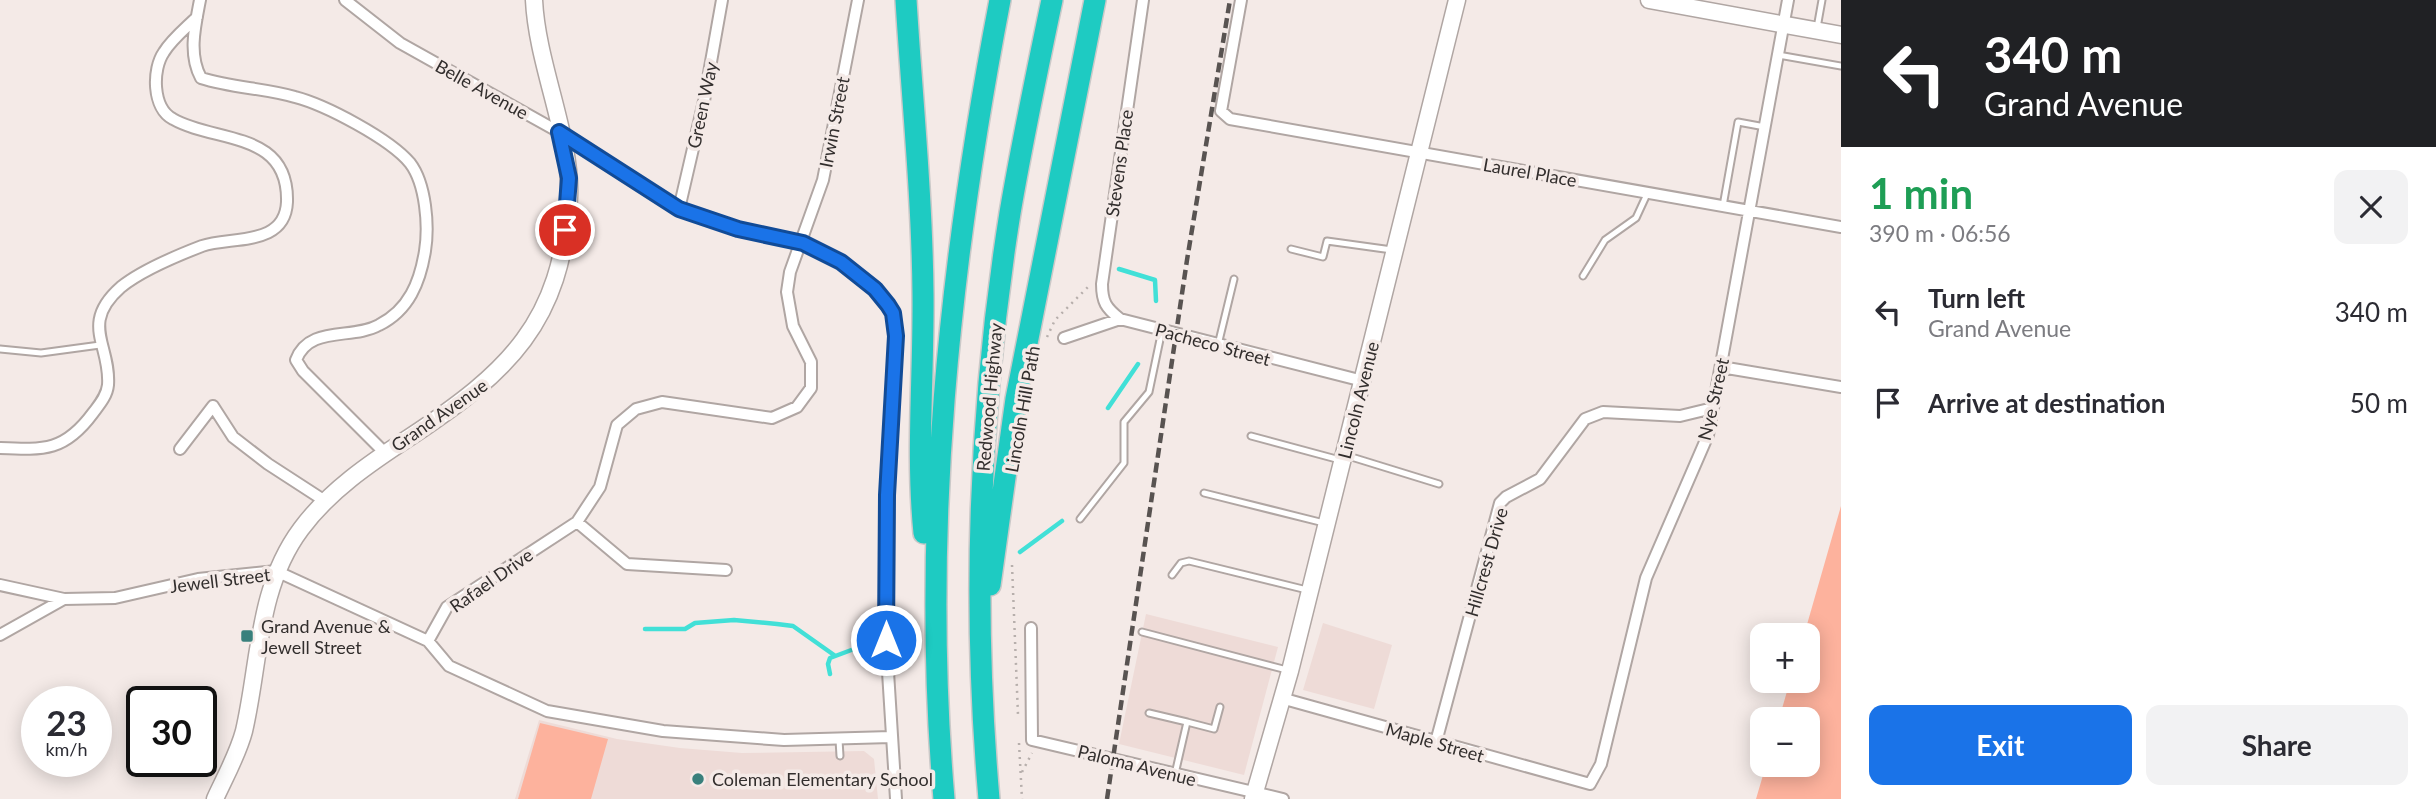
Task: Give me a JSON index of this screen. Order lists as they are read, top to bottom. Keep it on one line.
{"streets":{"highway":["Redwood Highway"],"street":["Belle Avenue","Green Way","Irwin Street","Stevens Place","Laurel Place","Pacheco Street","Nye Street","Lincoln Avenue","Grand Avenue","Hillcrest Drive","Jewell Street","Rafael Drive","Maple Street","Paloma Avenue"],"path":["Lincoln Hill Path"]},"crossings":[["Belle Avenue","Green Way"],["Belle Avenue","Irwin Street"],["Belle Avenue","Grand Avenue"],["Belle Avenue","Rafael Drive"],["Irwin Street","Rafael Drive"],["Stevens Place","Pacheco Street"],["Laurel Place","Nye Street"],["Laurel Place","Lincoln Avenue"],["Pacheco Street","Lincoln Avenue"],["Nye Street","Hillcrest Drive"],["Nye Street","Maple Street"],["Lincoln Avenue","Maple Street"],["Lincoln Avenue","Paloma Avenue"],["Grand Avenue","Jewell Street"],["Hillcrest Drive","Maple Street"],["Jewell Street","Rafael Drive"]],"places":{"transit":["Grand Avenue & Jewell Street"],"other":["Coleman Elementary School"]},"page":{"turn":["340 m","Grand Avenue"],"heading":["1 min","390 m · 06:56"],"list":[{"name":"Turn left","note":"Grand Avenue","value":"340 m"},{"name":"Arrive at destination","value":"50 m"}],"map_buttons":["+","−"],"speed":"23 km/h","limit":"30","buttons":["Exit","Share"]}}
